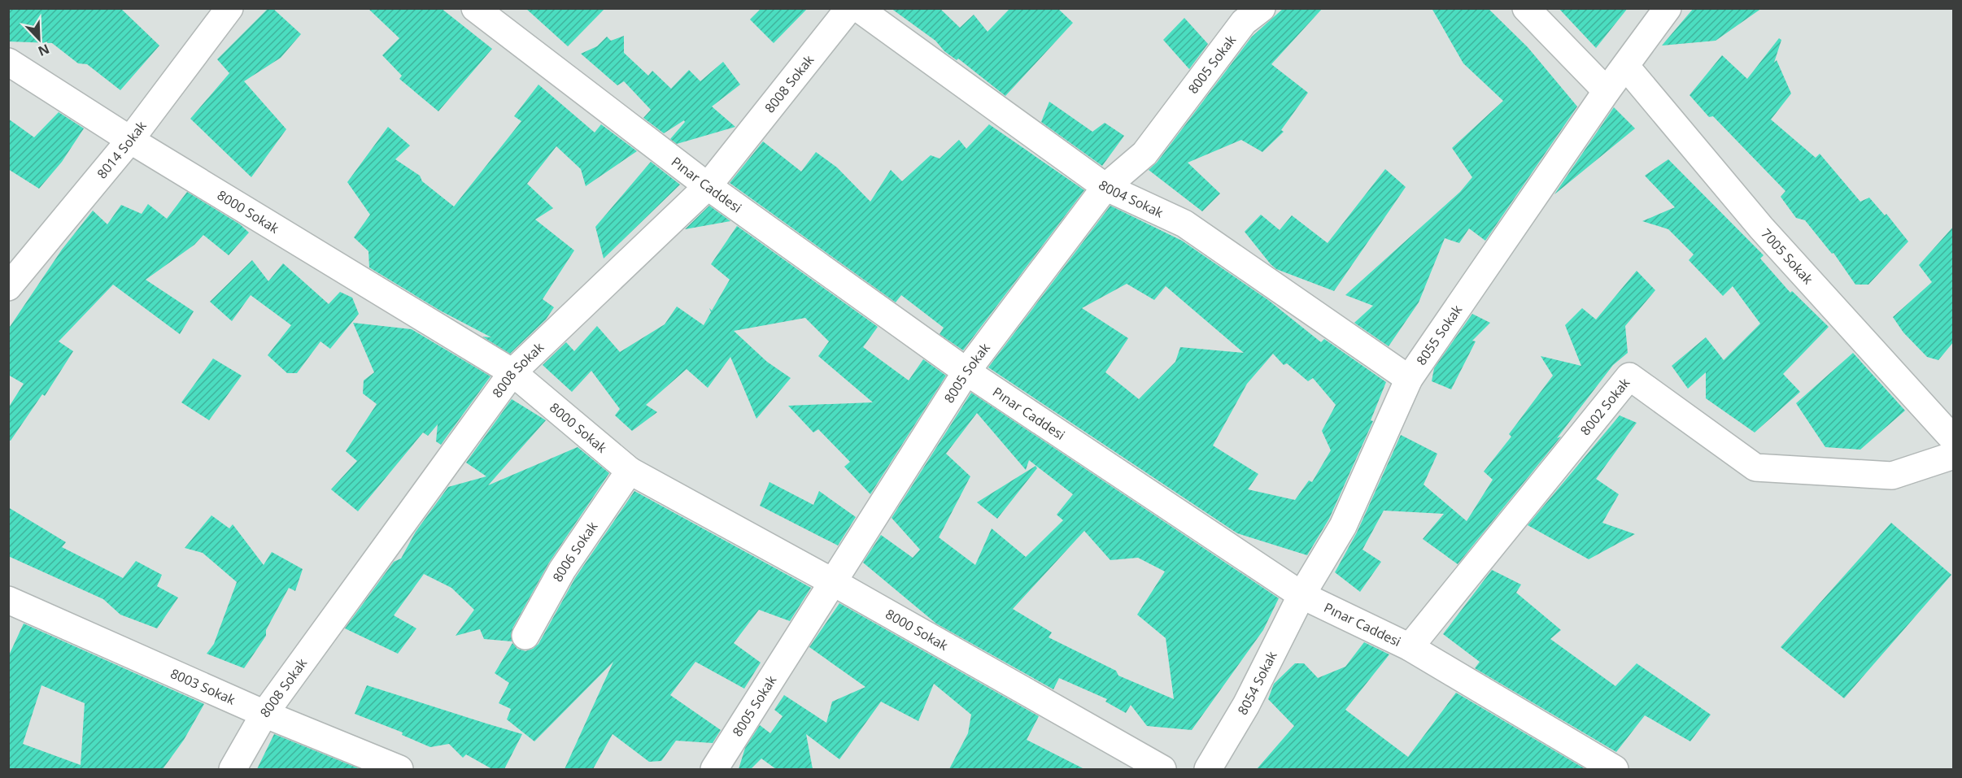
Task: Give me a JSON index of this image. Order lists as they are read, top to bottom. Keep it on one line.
{"streets":{"street":["8005 Sokak","8008 Sokak","8014 Sokak","Pınar Caddesi","8004 Sokak","8000 Sokak","7005 Sokak","8055 Sokak","8002 Sokak","8006 Sokak","8054 Sokak","8003 Sokak"]},"crossings":[["8005 Sokak","Pınar Caddesi"],["8005 Sokak","8004 Sokak"],["8005 Sokak","8000 Sokak"],["8008 Sokak","Pınar Caddesi"],["8008 Sokak","8000 Sokak"],["8008 Sokak","8003 Sokak"],["8014 Sokak","8000 Sokak"],["Pınar Caddesi","8055 Sokak"],["Pınar Caddesi","8002 Sokak"],["Pınar Caddesi","8054 Sokak"],["8004 Sokak","8055 Sokak"],["8000 Sokak","8006 Sokak"],["7005 Sokak","8055 Sokak"],["8055 Sokak","8054 Sokak"]],"north":"bottom right"}
